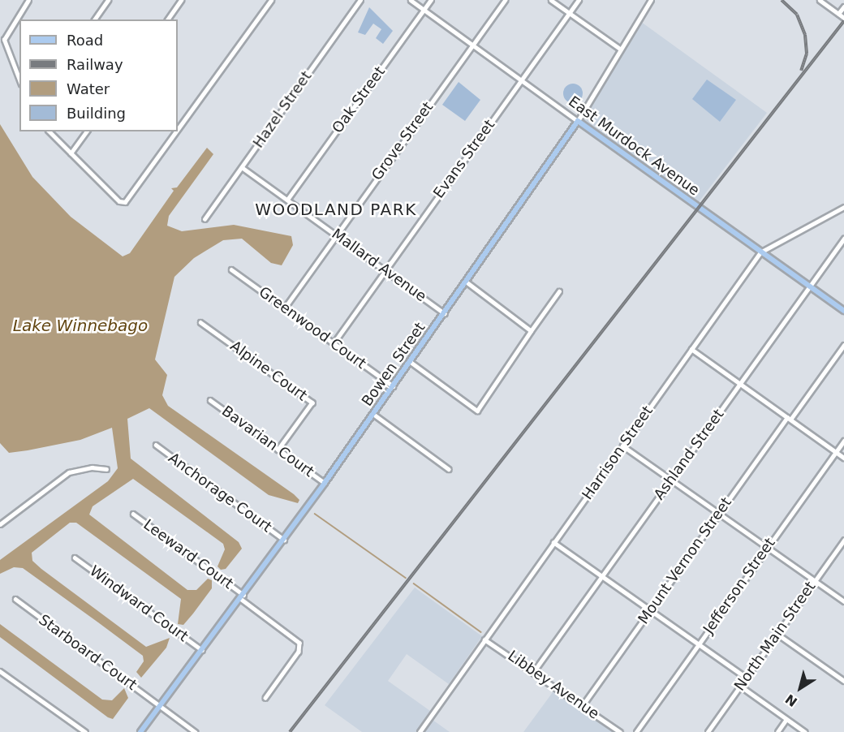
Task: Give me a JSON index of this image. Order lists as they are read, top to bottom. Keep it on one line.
{"streets":{"main road":["East Murdock Avenue","Bowen Street"],"street":["Oak Street","Hazel Street","Grove Street","Evans Street","Mallard Avenue","Greenwood Court","Alpine Court","Bavarian Court","Harrison Street","Ashland Street","Anchorage Court","Leeward Court","Mount Vernon Street","Jefferson Street","Windward Court","North Main Street","Starboard Court","Libbey Avenue"]},"crossings":[["Oak Street","East Murdock Avenue"],["Oak Street","Mallard Avenue"],["Hazel Street","Mallard Avenue"],["Grove Street","East Murdock Avenue"],["Grove Street","Mallard Avenue"],["Grove Street","Greenwood Court"],["East Murdock Avenue","Evans Street"],["East Murdock Avenue","Bowen Street"],["East Murdock Avenue","Harrison Street"],["East Murdock Avenue","Ashland Street"],["Evans Street","Mallard Avenue"],["Evans Street","Greenwood Court"],["Mallard Avenue","Bowen Street"],["Greenwood Court","Bowen Street"],["Bowen Street","Bavarian Court"],["Bowen Street","Anchorage Court"],["Bowen Street","Leeward Court"],["Bowen Street","Windward Court"],["Bowen Street","Starboard Court"],["Alpine Court","Bavarian Court"],["Harrison Street","Libbey Avenue"],["Ashland Street","Libbey Avenue"],["Mount Vernon Street","Libbey Avenue"]],"districts":["WOODLAND PARK"],"water":["Lake Winnebago"],"legend":["Road","Railway","Water","Building"],"north":"bottom left"}
